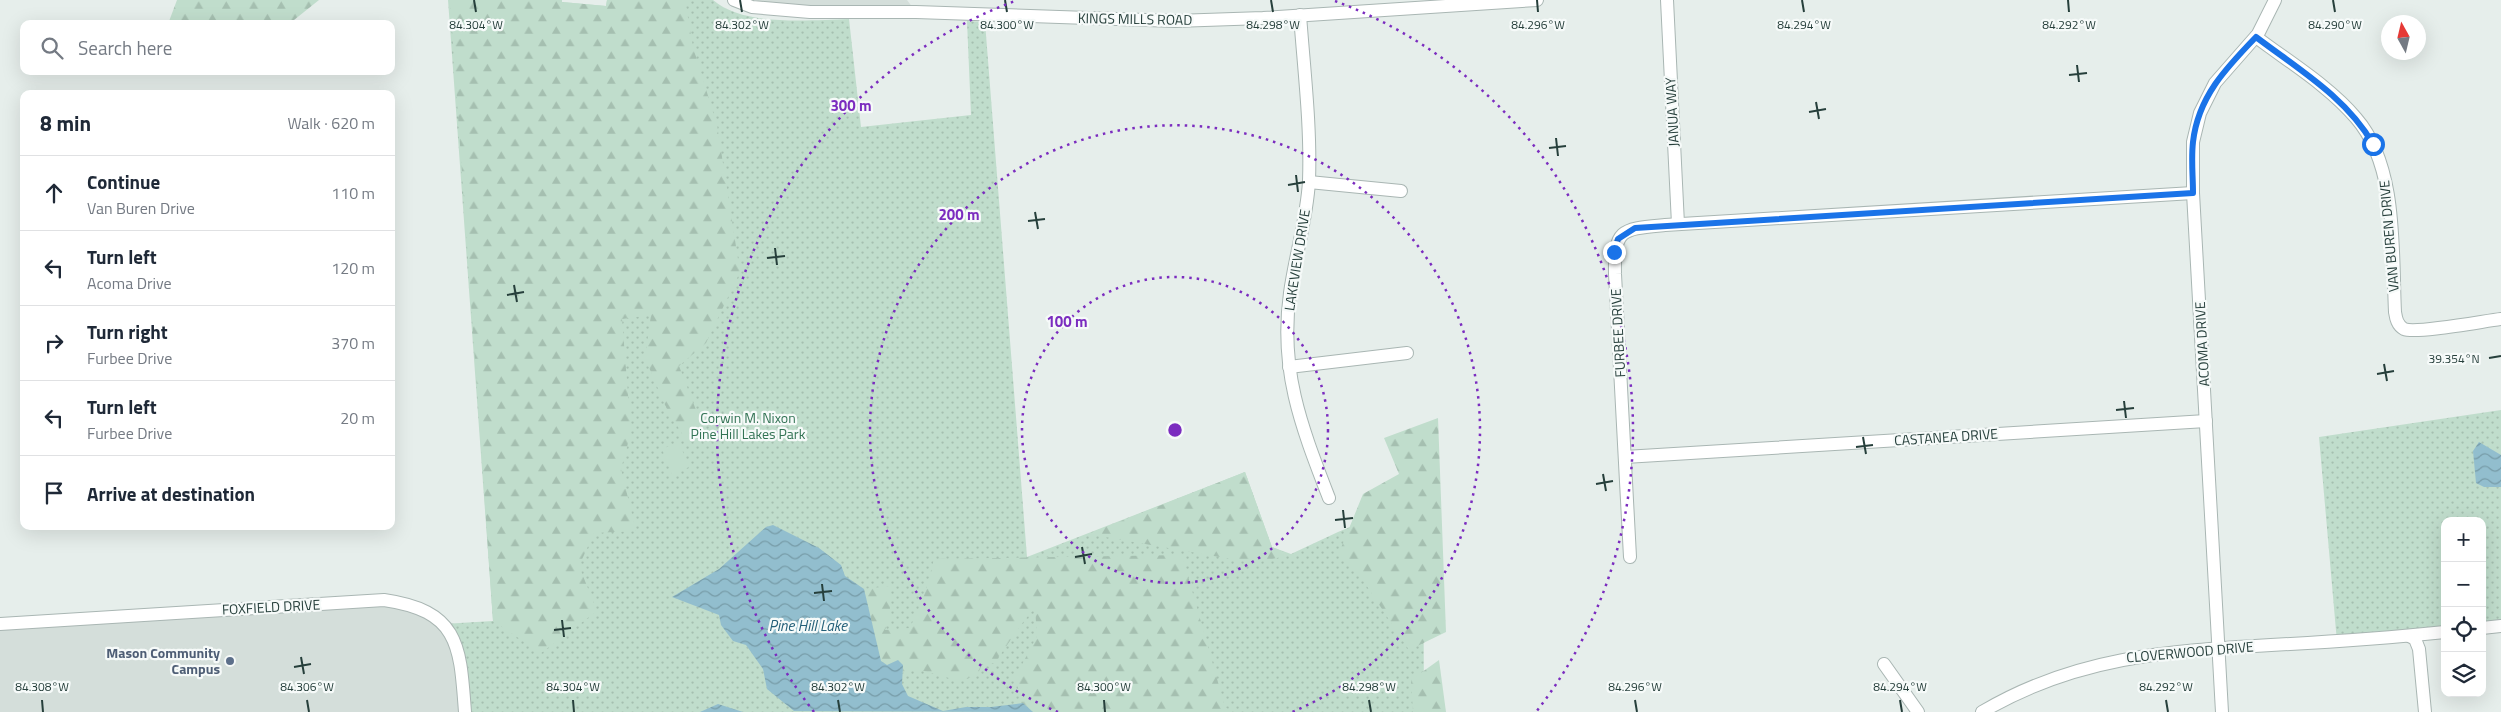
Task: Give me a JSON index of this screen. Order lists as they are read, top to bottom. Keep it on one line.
{"streets":{"street":["KINGS MILLS ROAD","JANUA WAY","VAN BUREN DRIVE","LAKEVIEW DRIVE","FURBEE DRIVE","ACOMA DRIVE","CASTANEA DRIVE","FOXFIELD DRIVE","CLOVERWOOD DRIVE"]},"crossings":[["KINGS MILLS ROAD","LAKEVIEW DRIVE"],["JANUA WAY","FURBEE DRIVE"],["VAN BUREN DRIVE","ACOMA DRIVE"],["FURBEE DRIVE","ACOMA DRIVE"],["FURBEE DRIVE","CASTANEA DRIVE"],["ACOMA DRIVE","CASTANEA DRIVE"],["ACOMA DRIVE","CLOVERWOOD DRIVE"]],"water":["Pine Hill Lake"],"parks":["Corwin M. Nixon Pine Hill Lakes Park"],"places":["Mason Community Campus"],"north":"top","page":{"search":"Search here","heading":["8 min","Walk · 620 m"],"list":[["Continue","Van Buren Drive","110 m"],["Turn left","Acoma Drive","120 m"],["Turn right","Furbee Drive","370 m"],["Turn left","Furbee Drive","20 m"],"Arrive at destination"],"map_buttons":["+","−"]},"coordinates":["84.304°W","84.302°W","84.300°W","84.298°W","84.296°W","84.294°W","84.292°W","84.290°W","39.354°N","84.308°W","84.306°W"],"rings":["300 m","200 m","100 m"]}
